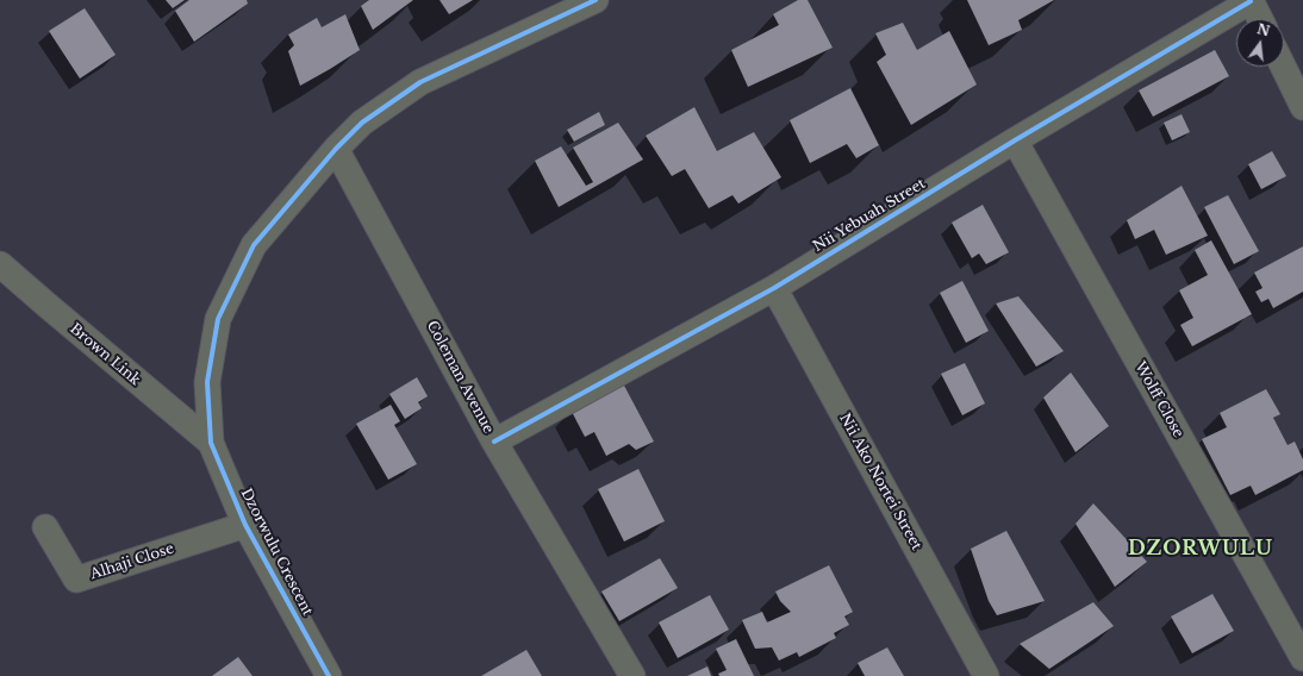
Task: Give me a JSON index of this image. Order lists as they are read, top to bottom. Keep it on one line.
{"streets":{"street":["Nii Yebuah Street","Brown Link","Coleman Avenue","Wolff Close","Nii Ako Nortei Street","Dzorwulu Crescent","Alhaji Close"]},"crossings":[["Nii Yebuah Street","Coleman Avenue"],["Nii Yebuah Street","Wolff Close"],["Nii Yebuah Street","Nii Ako Nortei Street"],["Brown Link","Dzorwulu Crescent"],["Coleman Avenue","Dzorwulu Crescent"],["Dzorwulu Crescent","Alhaji Close"]],"districts":["DZORWULU"],"north":"top"}
